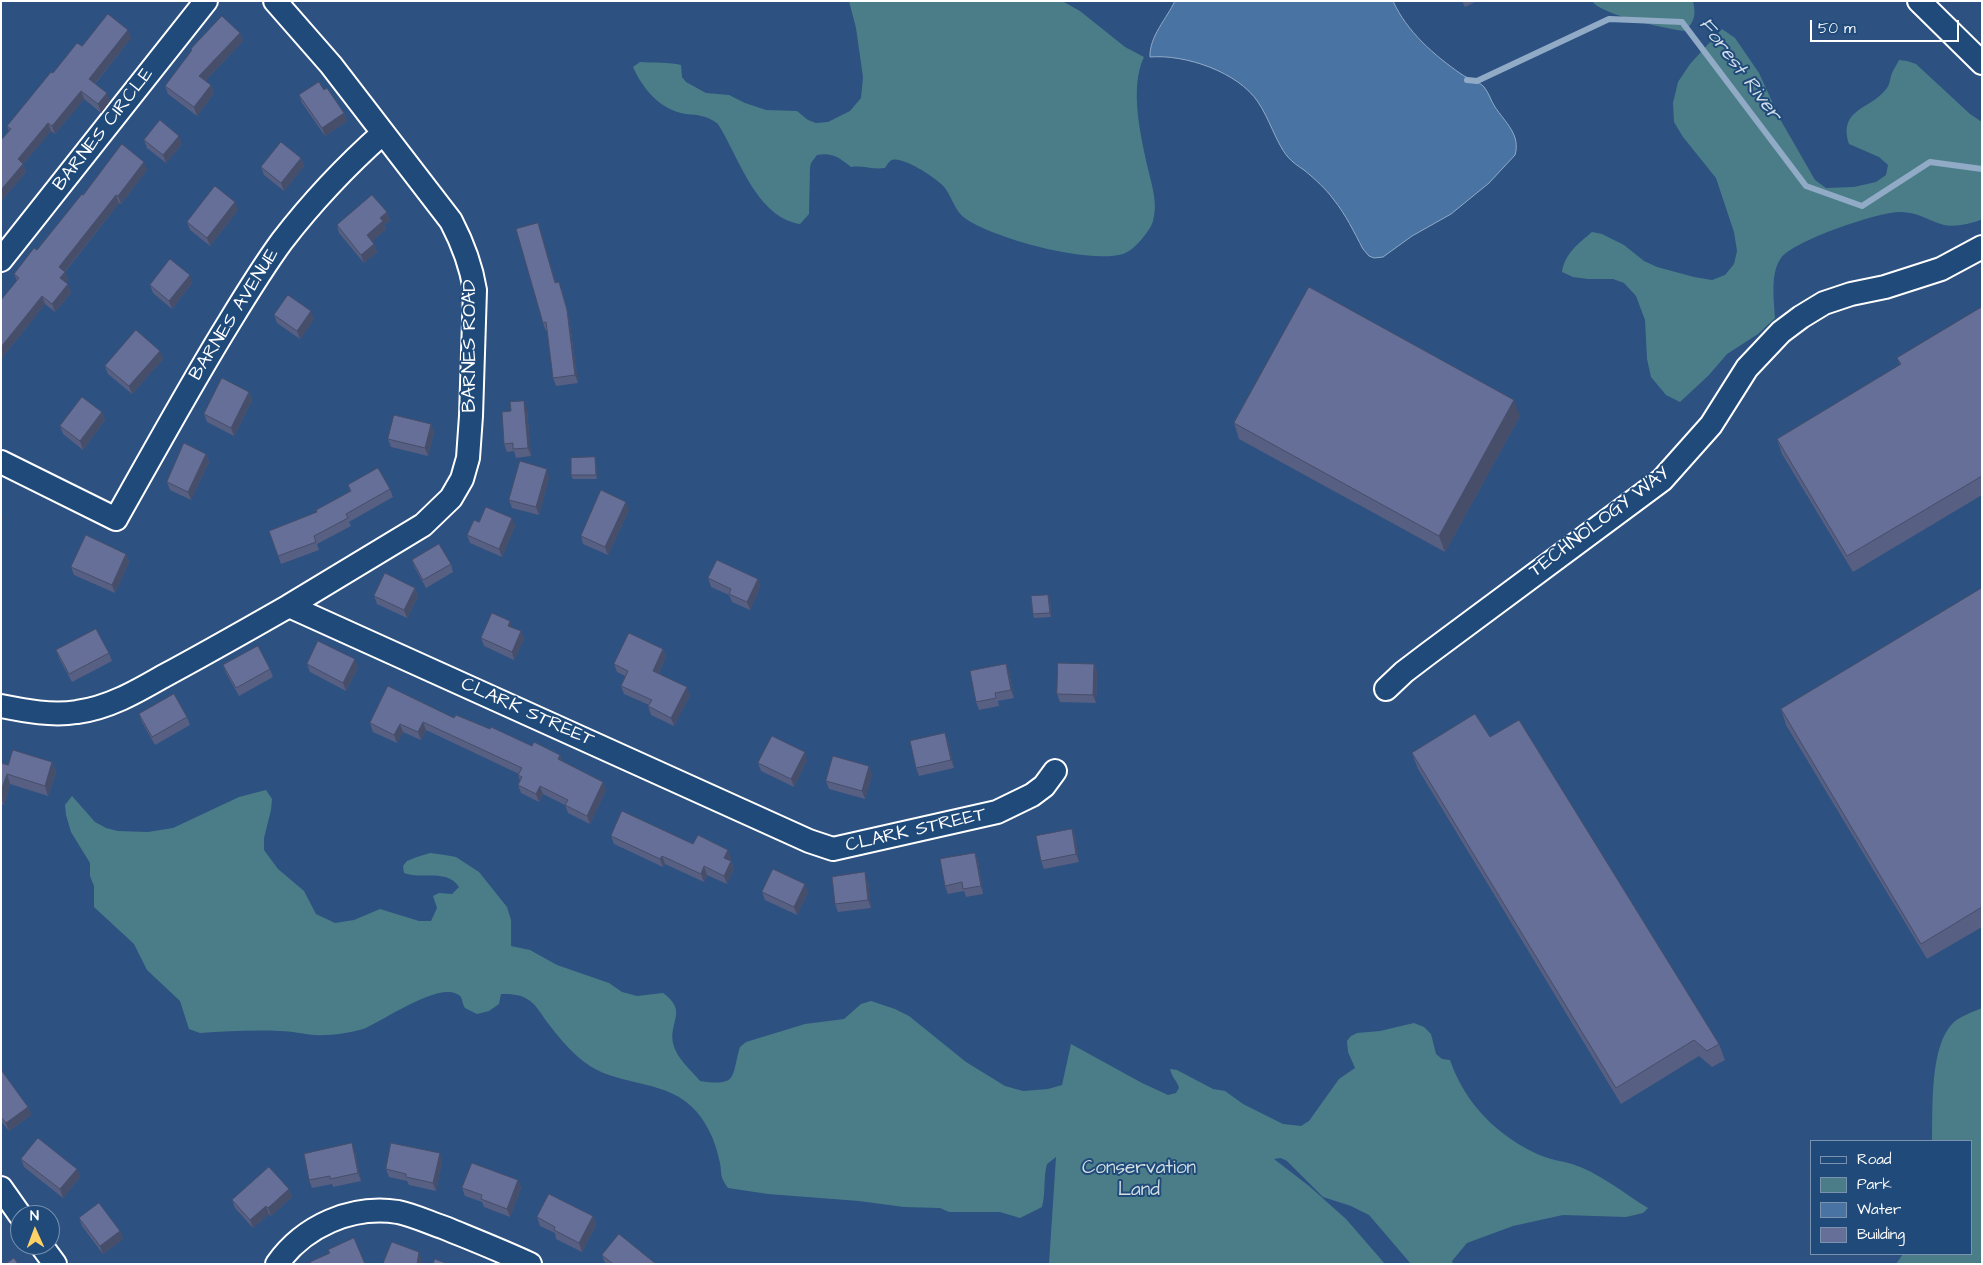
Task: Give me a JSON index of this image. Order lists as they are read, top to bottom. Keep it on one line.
{"streets":{"street":["BARNES CIRCLE","BARNES AVENUE","BARNES ROAD","TECHNOLOGY WAY","CLARK STREET"]},"crossings":[["BARNES AVENUE","BARNES ROAD"],["BARNES ROAD","CLARK STREET"]],"water":["Forest River"],"parks":["Conservation Land"],"legend":["Road","Park","Water","Building"],"scale_bar":"50 m","north":"top"}
